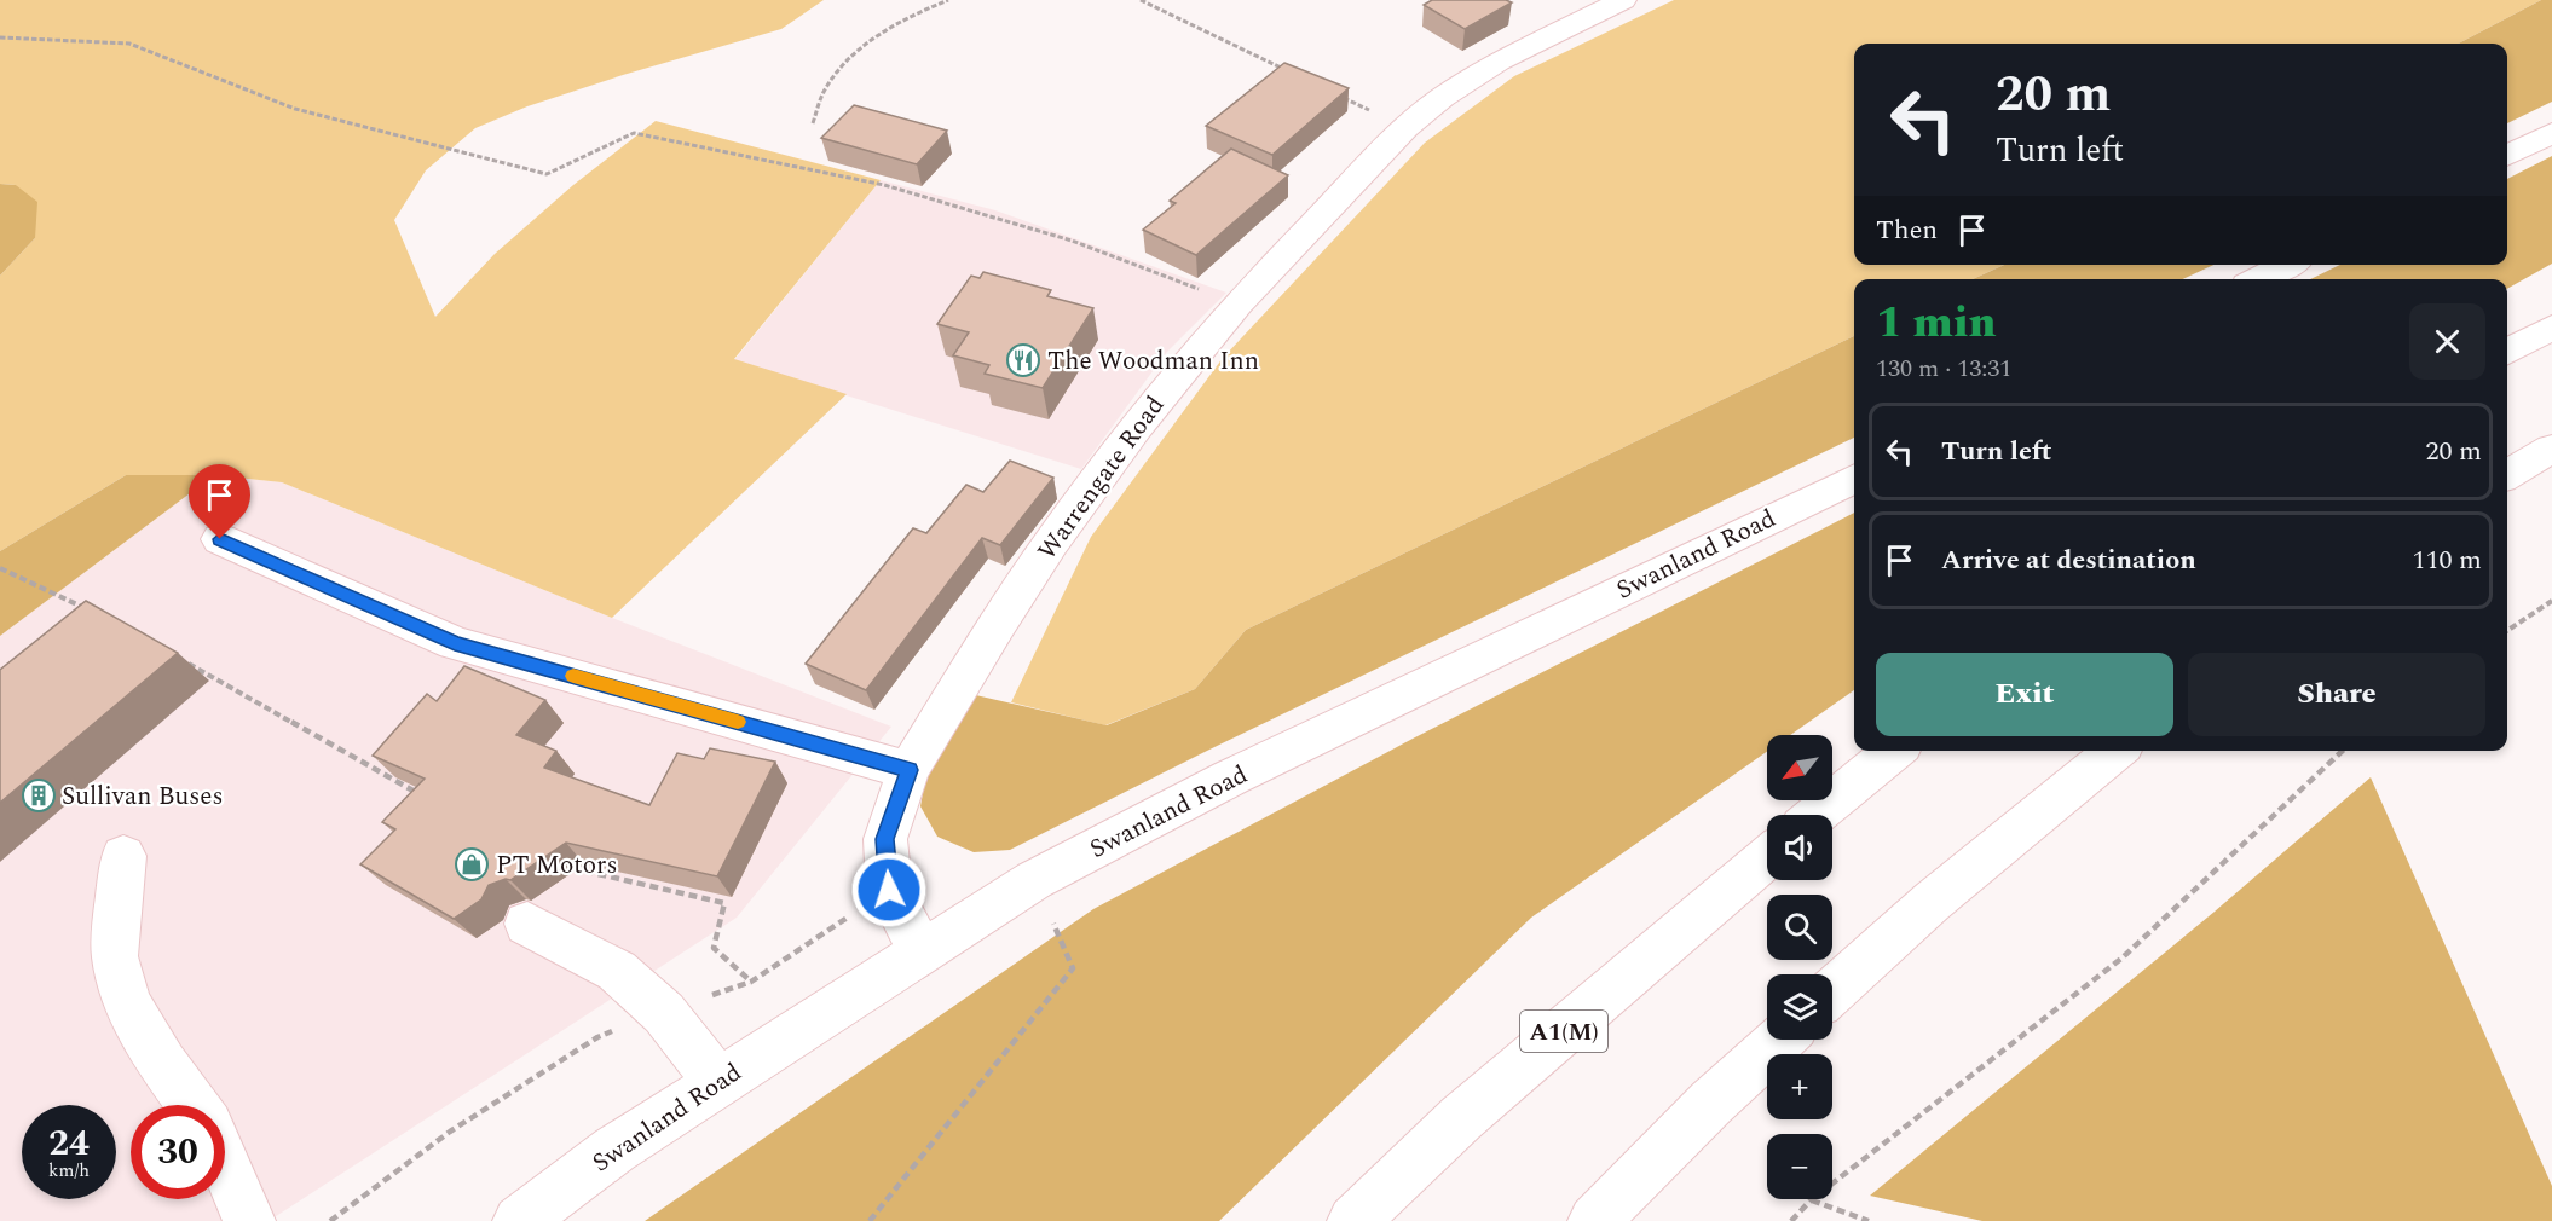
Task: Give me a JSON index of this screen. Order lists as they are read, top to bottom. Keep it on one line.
{"streets":{"main road":["Warrengate Road","Swanland Road","A1(M)"]},"crossings":[["Warrengate Road","Swanland Road"]],"places":{"restaurant":["The Woodman Inn"],"building":["Sullivan Buses"],"shop":["PT Motors"]},"north":"bottom left","page":{"turn":["20 m","Turn left"],"then":"Then","heading":["1 min","130 m · 13:31"],"list":[{"name":"Turn left","value":"20 m"},{"name":"Arrive at destination","value":"110 m"}],"buttons":["Exit","Share"],"map_buttons":["+","−"],"speed":"24 km/h","limit":"30"}}
